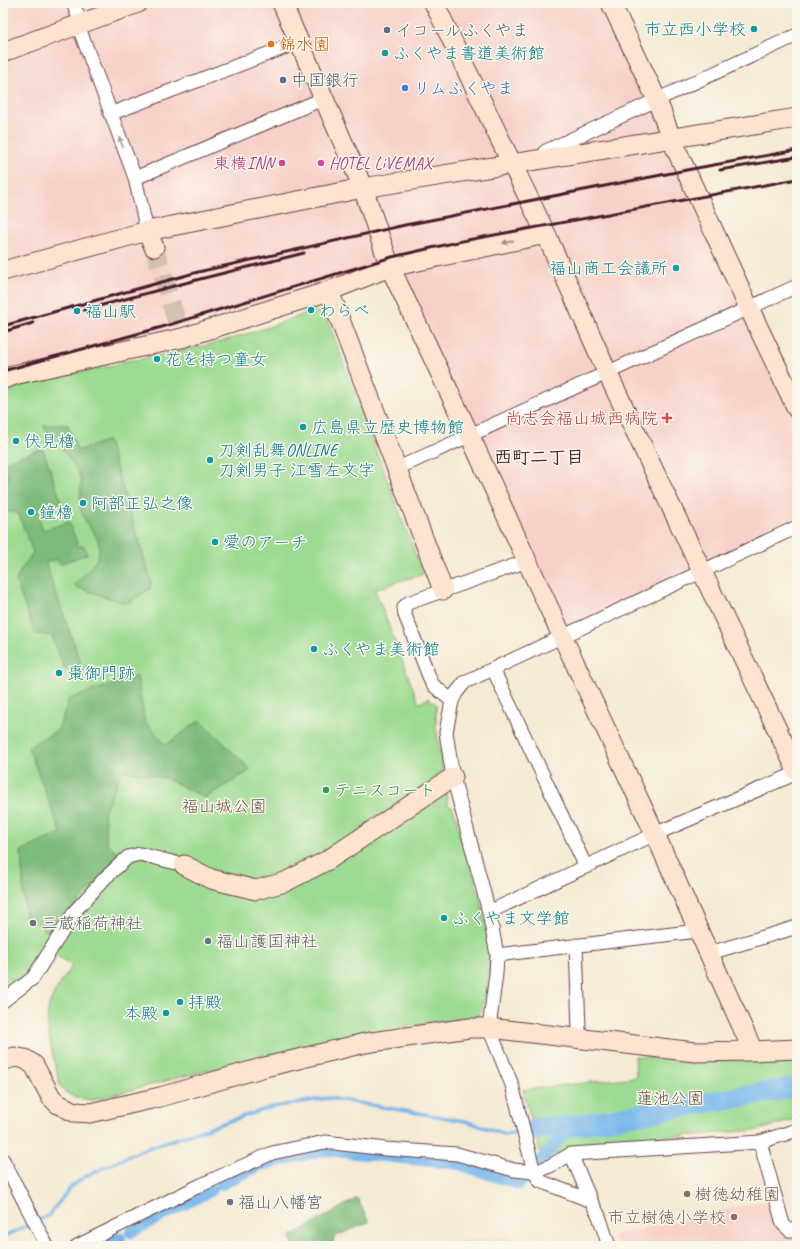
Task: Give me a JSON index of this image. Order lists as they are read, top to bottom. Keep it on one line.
{"districts":["西町二丁目"],"parks":["福山城公園","蓮池公園"],"places":{"other":["市立西小学校","イコールふくやま","錦水園","ふくやま書道美術館","中国銀行","リムふくやま","東横INN","HOTEL LiVEMAX","福山商工会議所","わらべ","福山駅","花を持つ童女","広島県立歴史博物館","伏見櫓","刀剣乱舞ONLINE 刀剣男子 江雪左文字","阿部正弘之像","鐘櫓","愛のアーチ","ふくやま美術館","棗御門跡","テニスコート","ふくやま文学館","三蔵稲荷神社","福山護国神社","拝殿","本殿","樹徳幼稚園","福山八幡宮","市立樹徳小学校"],"health":["尚志会福山城西病院"]}}
